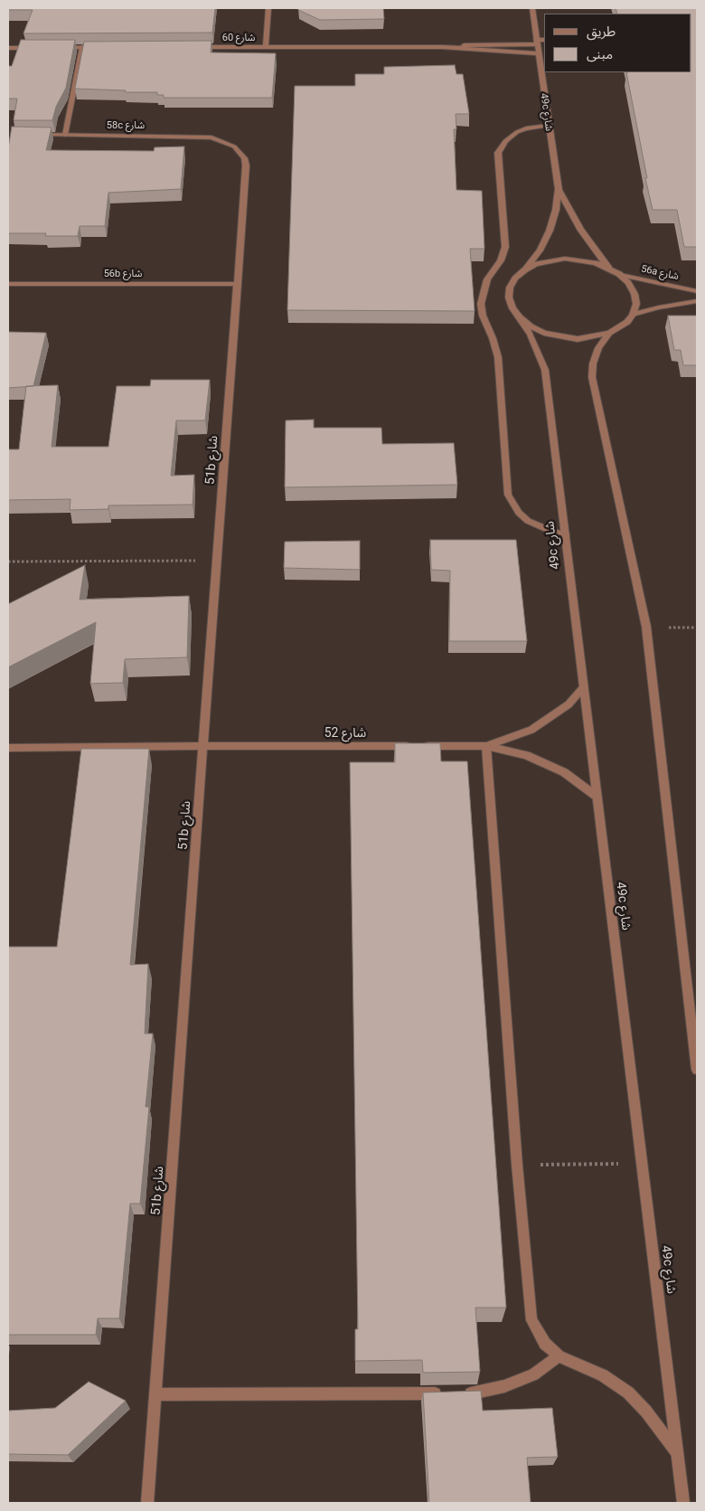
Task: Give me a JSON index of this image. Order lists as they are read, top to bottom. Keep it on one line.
{"streets":{"street":["شارع 60","49c شارع","58c شارع","56a شارع","56b شارع","51b شارع","شارع 52"]},"crossings":[["شارع 60","49c شارع"],["49c شارع","56a شارع"],["49c شارع","شارع 52"],["58c شارع","51b شارع"],["56b شارع","51b شارع"],["51b شارع","شارع 52"]],"legend":["طريق","مبنى"]}
